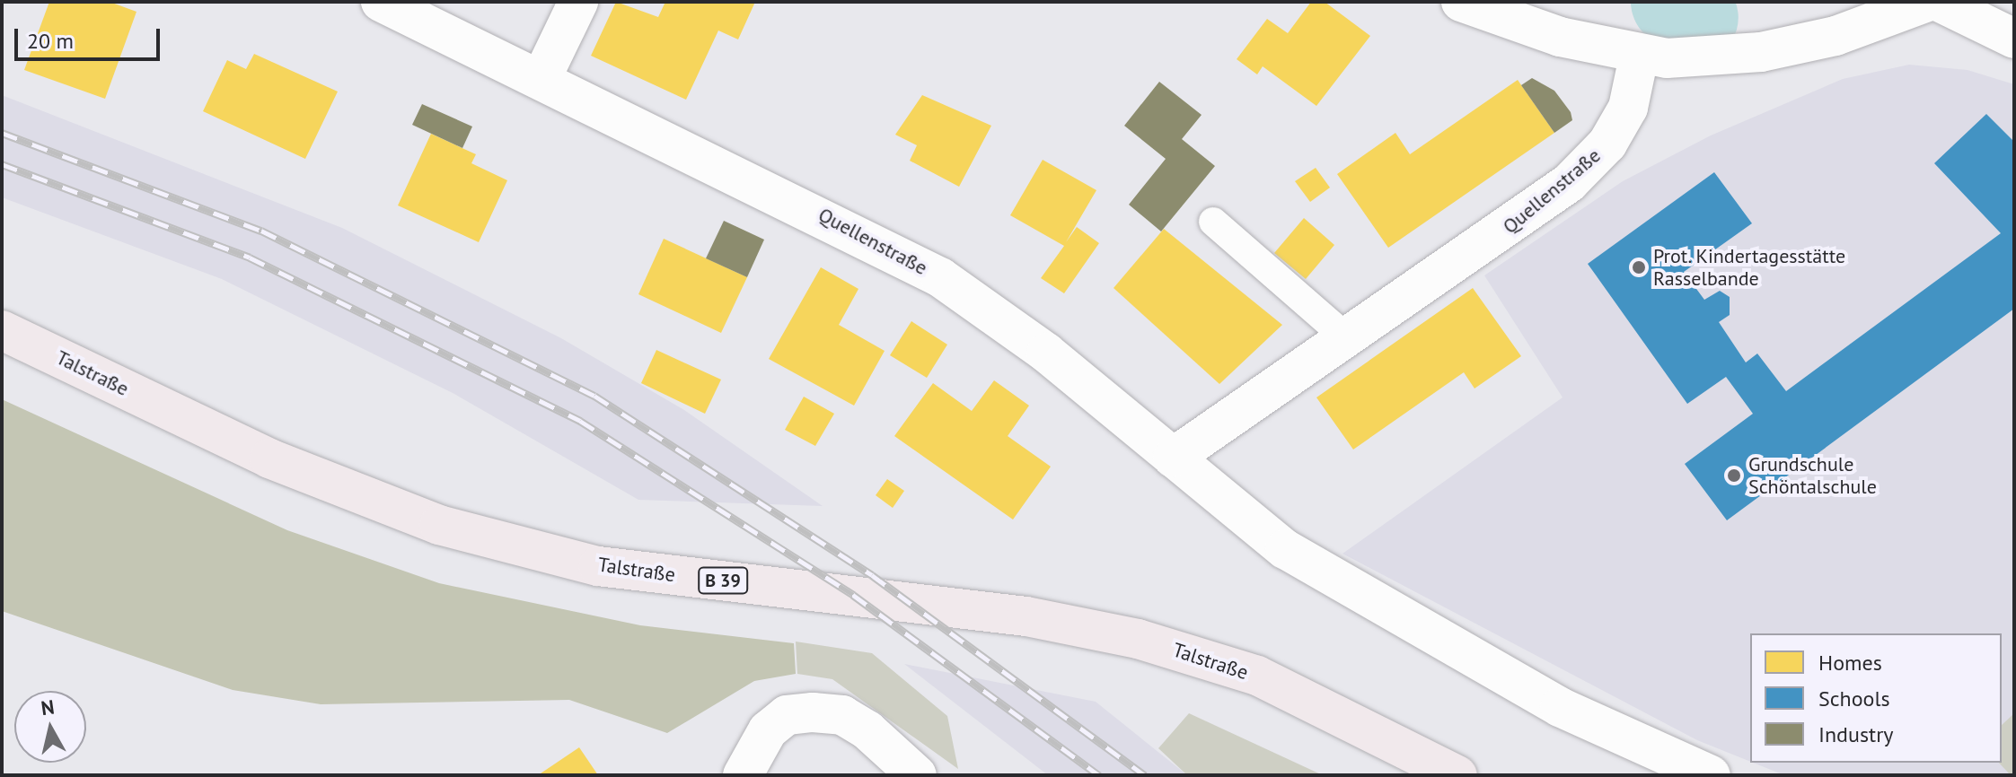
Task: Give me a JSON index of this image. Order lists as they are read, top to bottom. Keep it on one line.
{"streets":{"main road":["Talstraße","B 39"],"street":["Quellenstraße"]},"places":["Prot. Kindertagesstätte Rasselbande","Grundschule Schöntalschule"],"legend":["Homes","Schools","Industry"],"scale_bar":"20 m","north":"top"}
